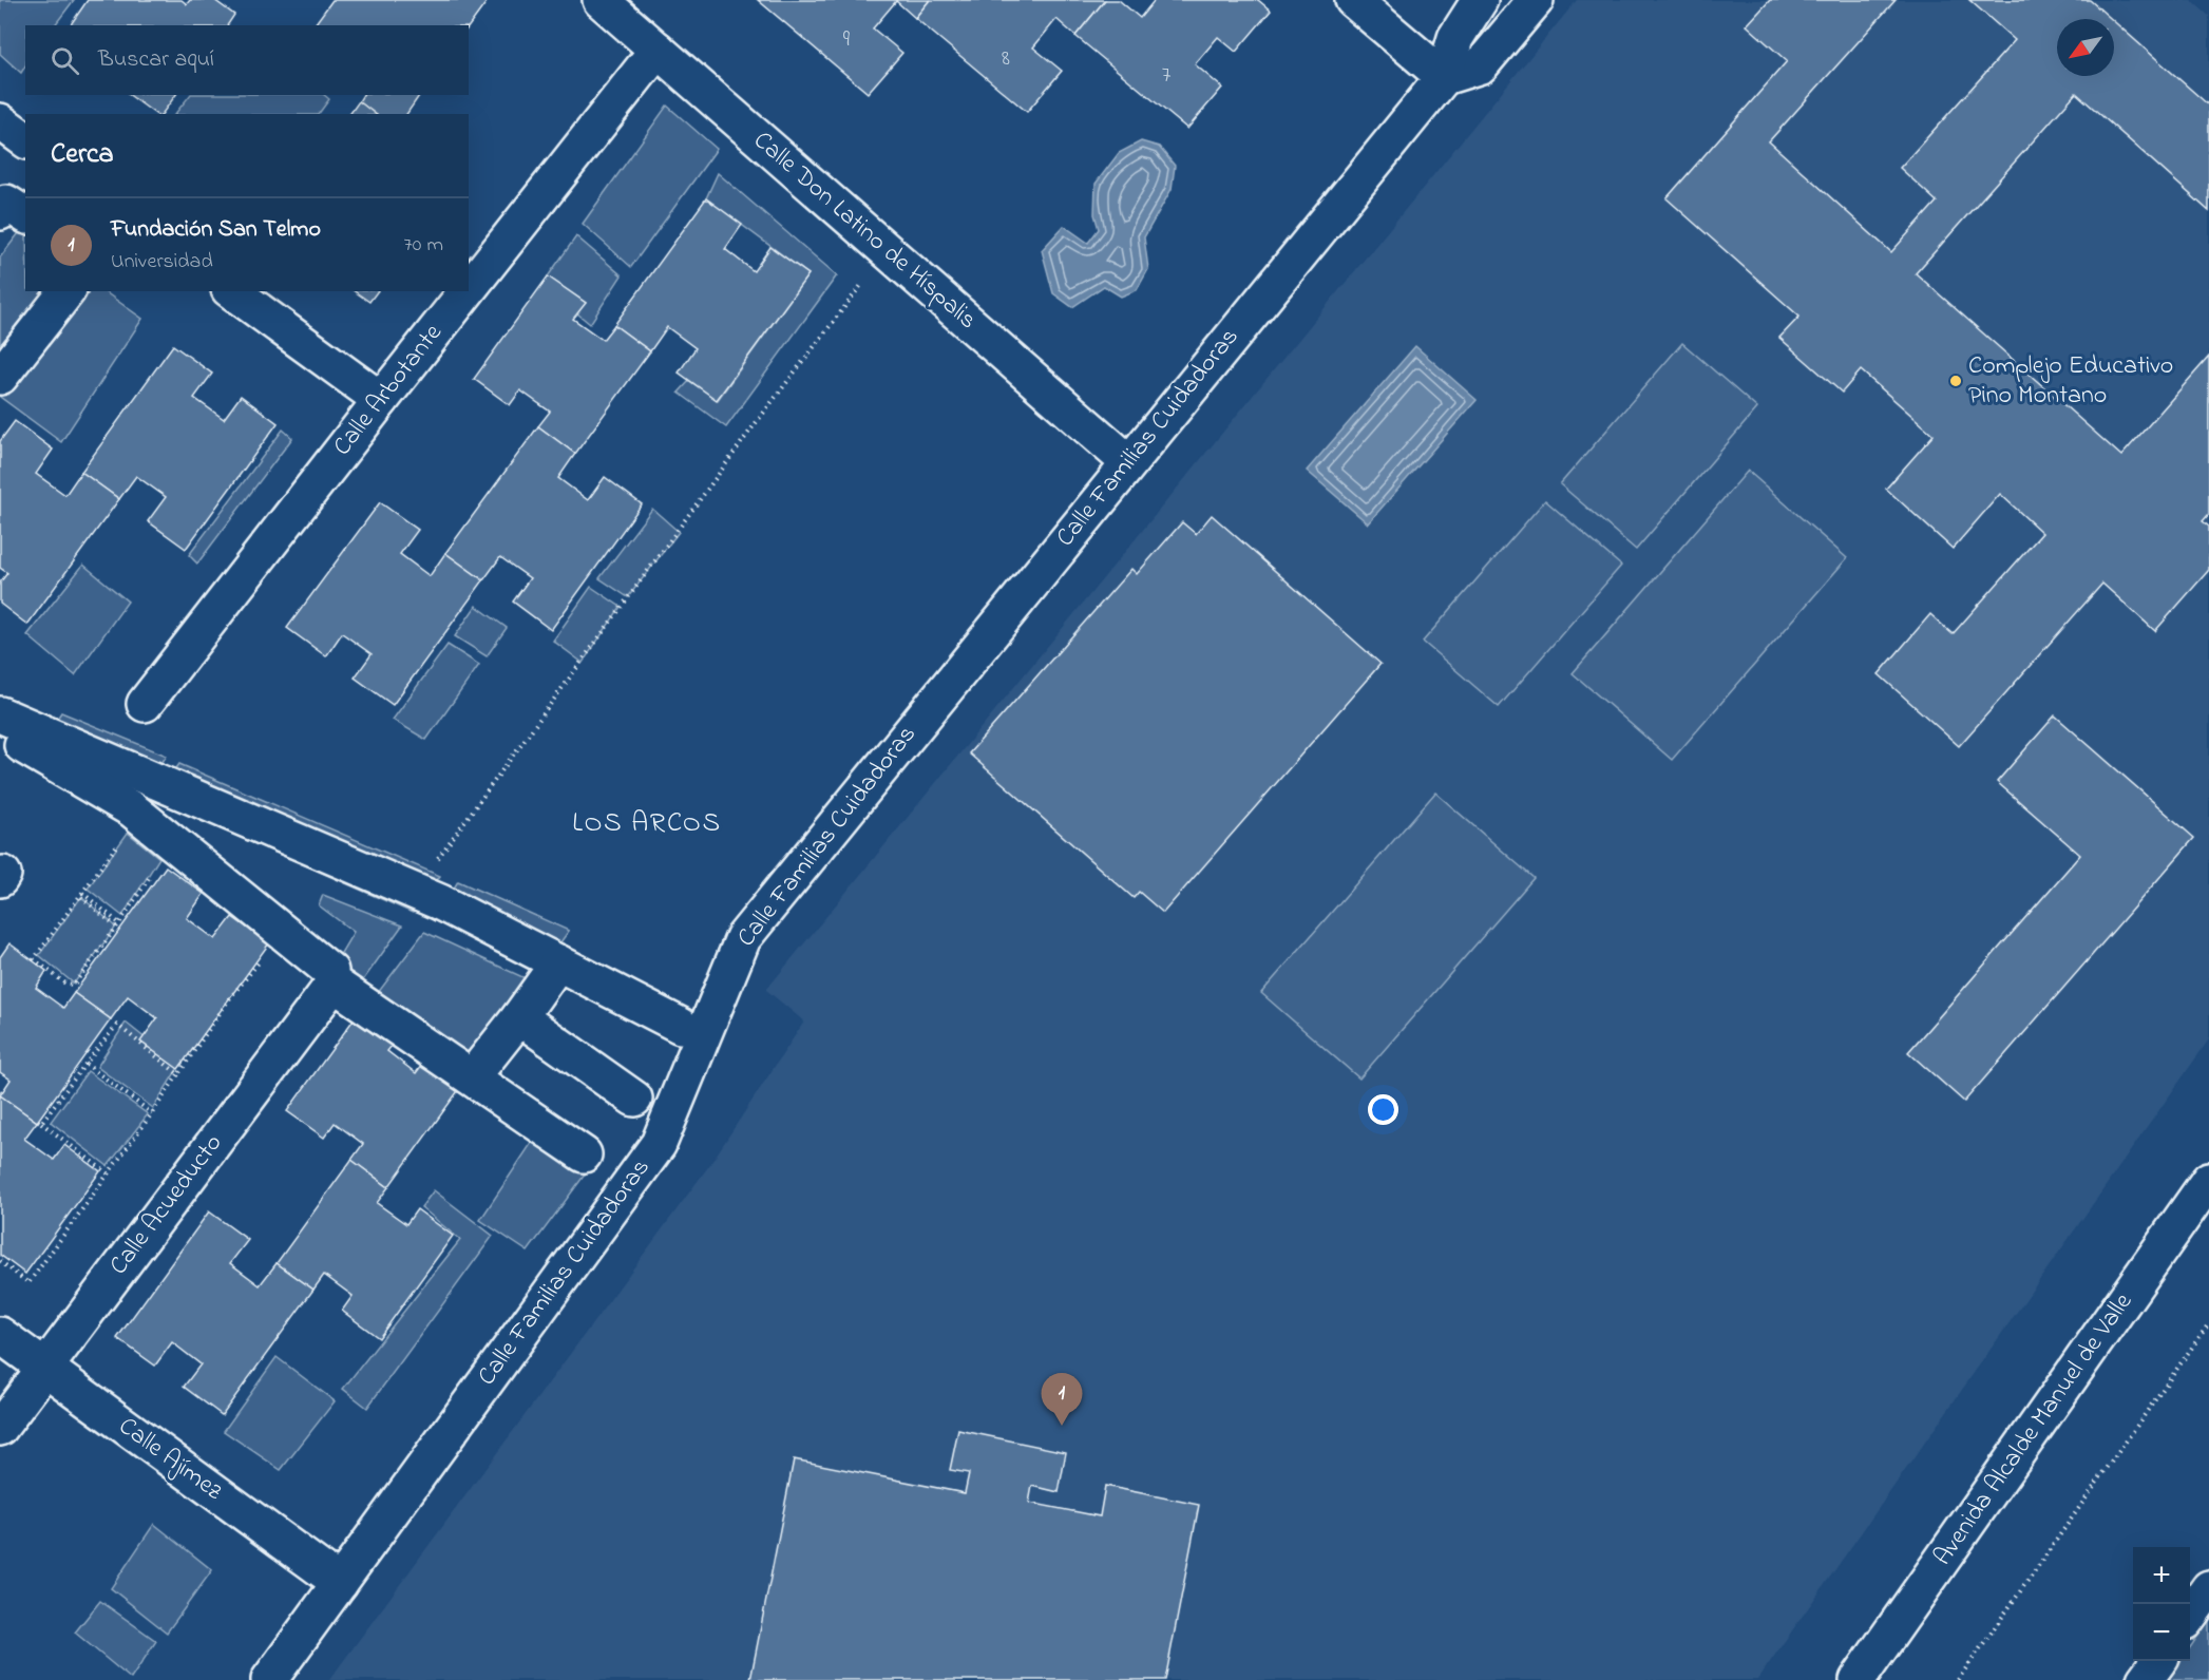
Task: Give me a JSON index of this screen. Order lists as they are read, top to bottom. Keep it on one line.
{"streets":{"street":["Calle Don Latino de Híspalis","Calle Arbotante","Calle Familias Cuidadoras","Calle Acueducto","Avenida Alcalde Manuel de Valle","Calle Ajímez"]},"crossings":[["Calle Don Latino de Híspalis","Calle Arbotante"],["Calle Don Latino de Híspalis","Calle Familias Cuidadoras"],["Calle Familias Cuidadoras","Calle Ajímez"],["Calle Acueducto","Calle Ajímez"]],"districts":["LOS ARCOS"],"places":["Complejo Educativo Pino Montano"],"house_numbers":["9","8","7"],"north":"bottom left","page":{"search":"Buscar aquí","heading":"Cerca","list":[{"mark":"1","name":"Fundación San Telmo","note":"Universidad","value":"70 m"}],"pins":"1","map_buttons":["+","−"]}}
